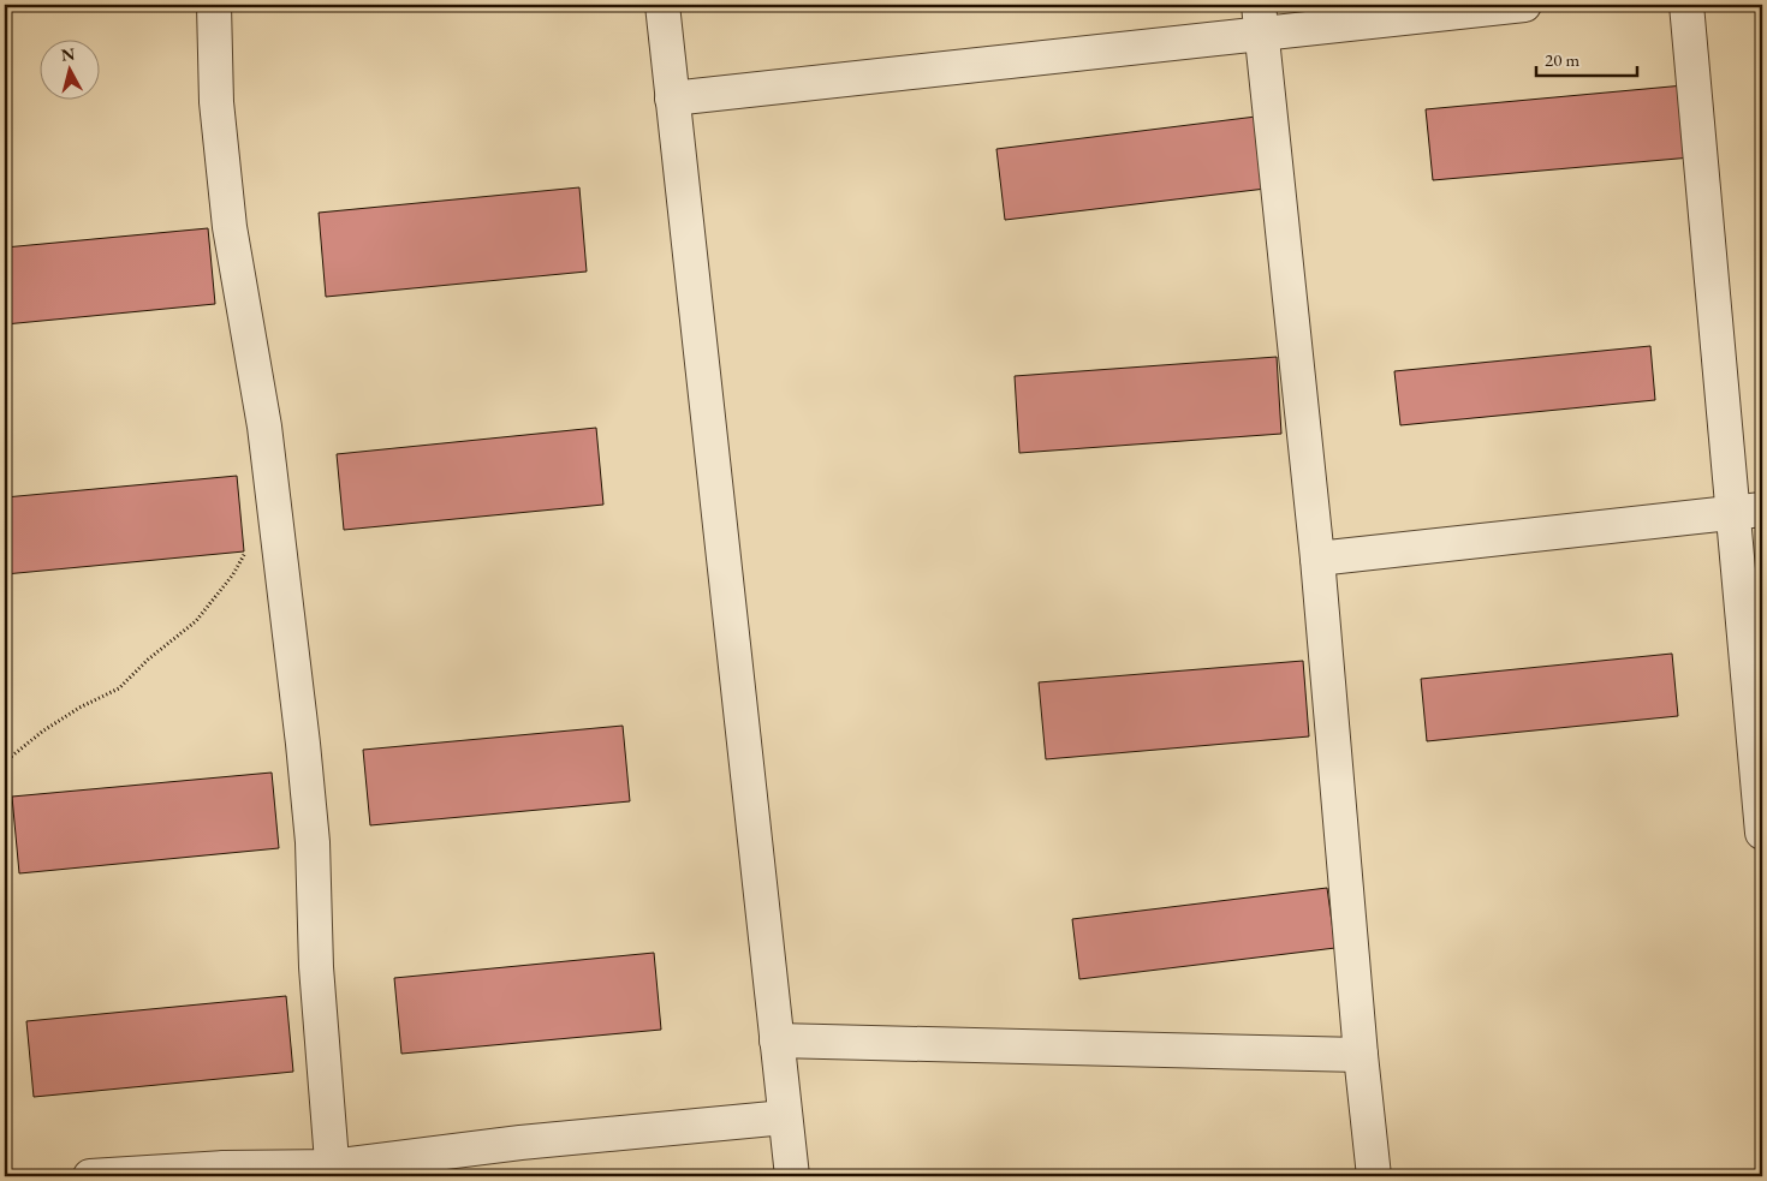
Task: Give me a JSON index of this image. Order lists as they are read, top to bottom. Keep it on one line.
{"scale_bar":"20 m","north":"top"}
